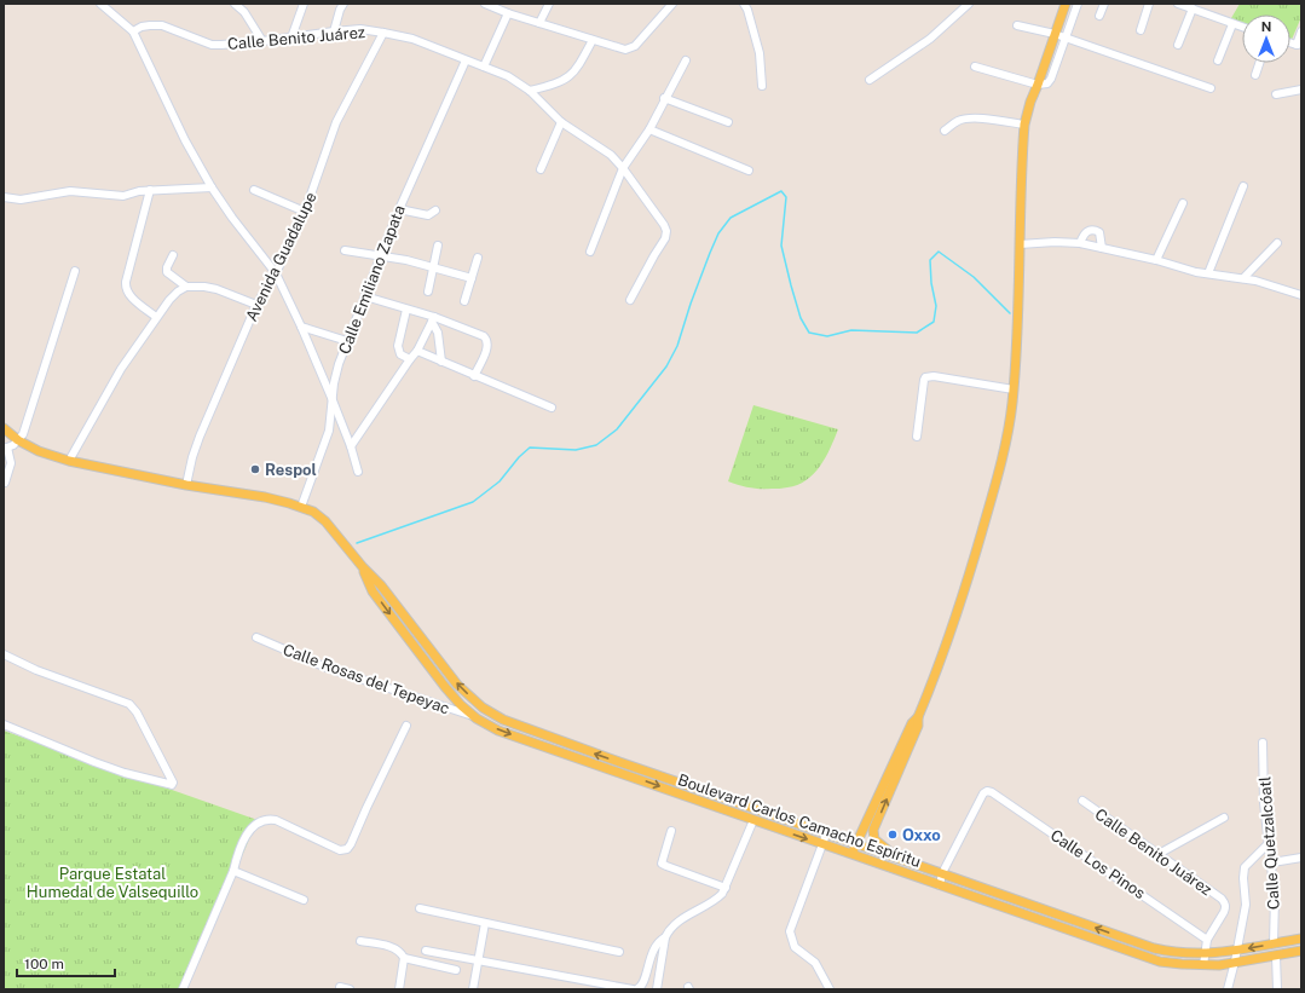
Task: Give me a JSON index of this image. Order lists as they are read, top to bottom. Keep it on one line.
{"streets":{"main road":["Boulevard Carlos Camacho Espíritu"],"street":["Calle Benito Juárez","Avenida Guadalupe","Calle Emiliano Zapata","Calle Rosas del Tepeyac","Calle Quetzalcóatl","Calle Los Pinos"]},"crossings":[["Calle Benito Juárez","Avenida Guadalupe"],["Calle Benito Juárez","Calle Emiliano Zapata"],["Calle Benito Juárez","Boulevard Carlos Camacho Espíritu"],["Calle Benito Juárez","Calle Los Pinos"],["Avenida Guadalupe","Boulevard Carlos Camacho Espíritu"],["Calle Emiliano Zapata","Boulevard Carlos Camacho Espíritu"],["Calle Rosas del Tepeyac","Boulevard Carlos Camacho Espíritu"],["Boulevard Carlos Camacho Espíritu","Calle Quetzalcóatl"],["Boulevard Carlos Camacho Espíritu","Calle Los Pinos"]],"parks":["Parque Estatal Humedal de Valsequillo"],"places":["Respol","Oxxo"],"scale_bar":"100 m","north":"top"}
